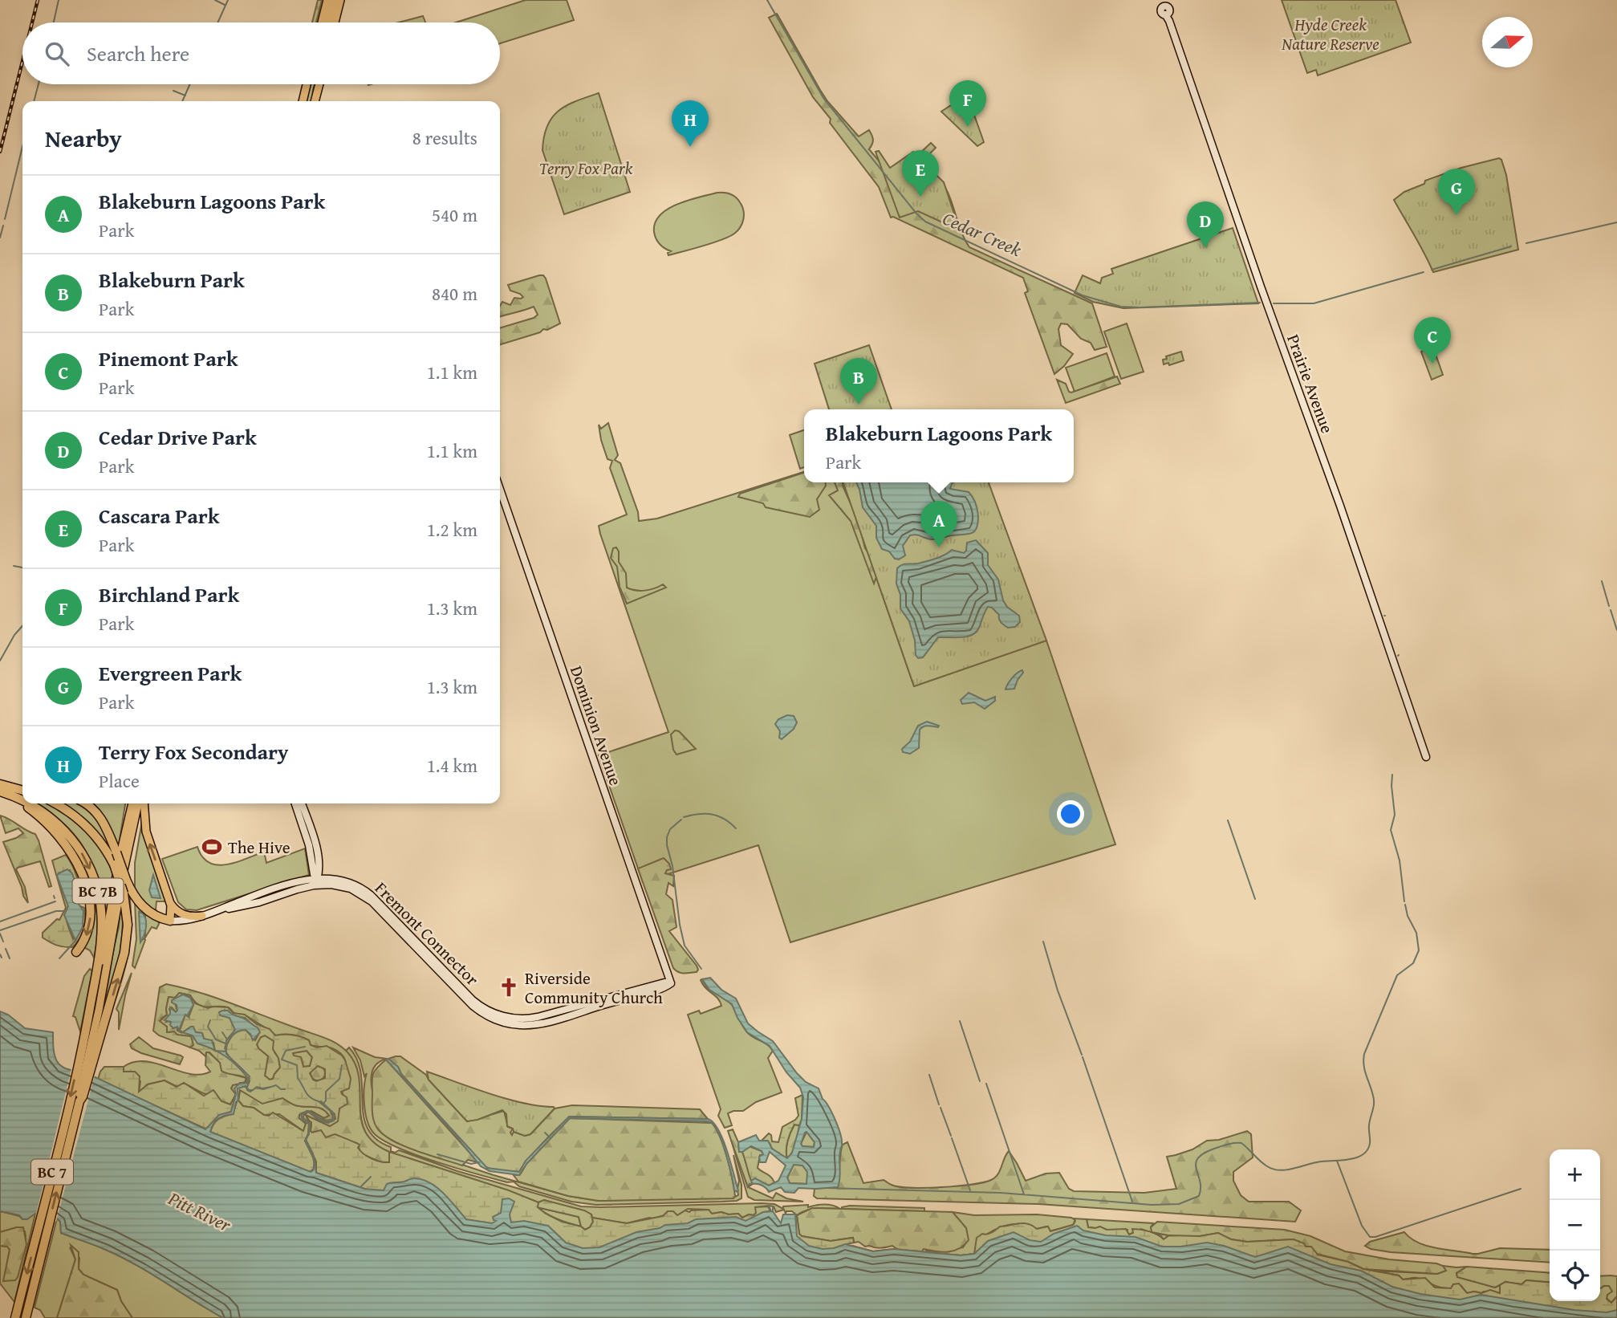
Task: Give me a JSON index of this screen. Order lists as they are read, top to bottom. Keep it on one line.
{"streets":{"highway":["BC 7B","BC 7"],"main road":["Prairie Avenue","Dominion Avenue","Fremont Connector"]},"crossings":[["Dominion Avenue","Fremont Connector"],["BC 7B","BC 7"]],"water":["Cedar Creek","Pitt River"],"parks":["Hyde Creek Nature Reserve","Terry Fox Park"],"places":{"sports":["The Hive"],"church":["Riverside Community Church"]},"north":"right","page":{"search":"Search here","pins":["F","H","E","G","D","C","B","A"],"heading":["Nearby","8 results"],"list":[{"mark":"A","name":"Blakeburn Lagoons Park","note":"Park","value":"540 m"},{"mark":"B","name":"Blakeburn Park","note":"Park","value":"840 m"},{"mark":"C","name":"Pinemont Park","note":"Park","value":"1.1 km"},{"mark":"D","name":"Cedar Drive Park","note":"Park","value":"1.1 km"},{"mark":"E","name":"Cascara Park","note":"Park","value":"1.2 km"},{"mark":"F","name":"Birchland Park","note":"Park","value":"1.3 km"},{"mark":"G","name":"Evergreen Park","note":"Park","value":"1.3 km"},{"mark":"H","name":"Terry Fox Secondary","note":"Place","value":"1.4 km"}],"popup":["Blakeburn Lagoons Park","Park"],"map_buttons":["+","−"]}}
